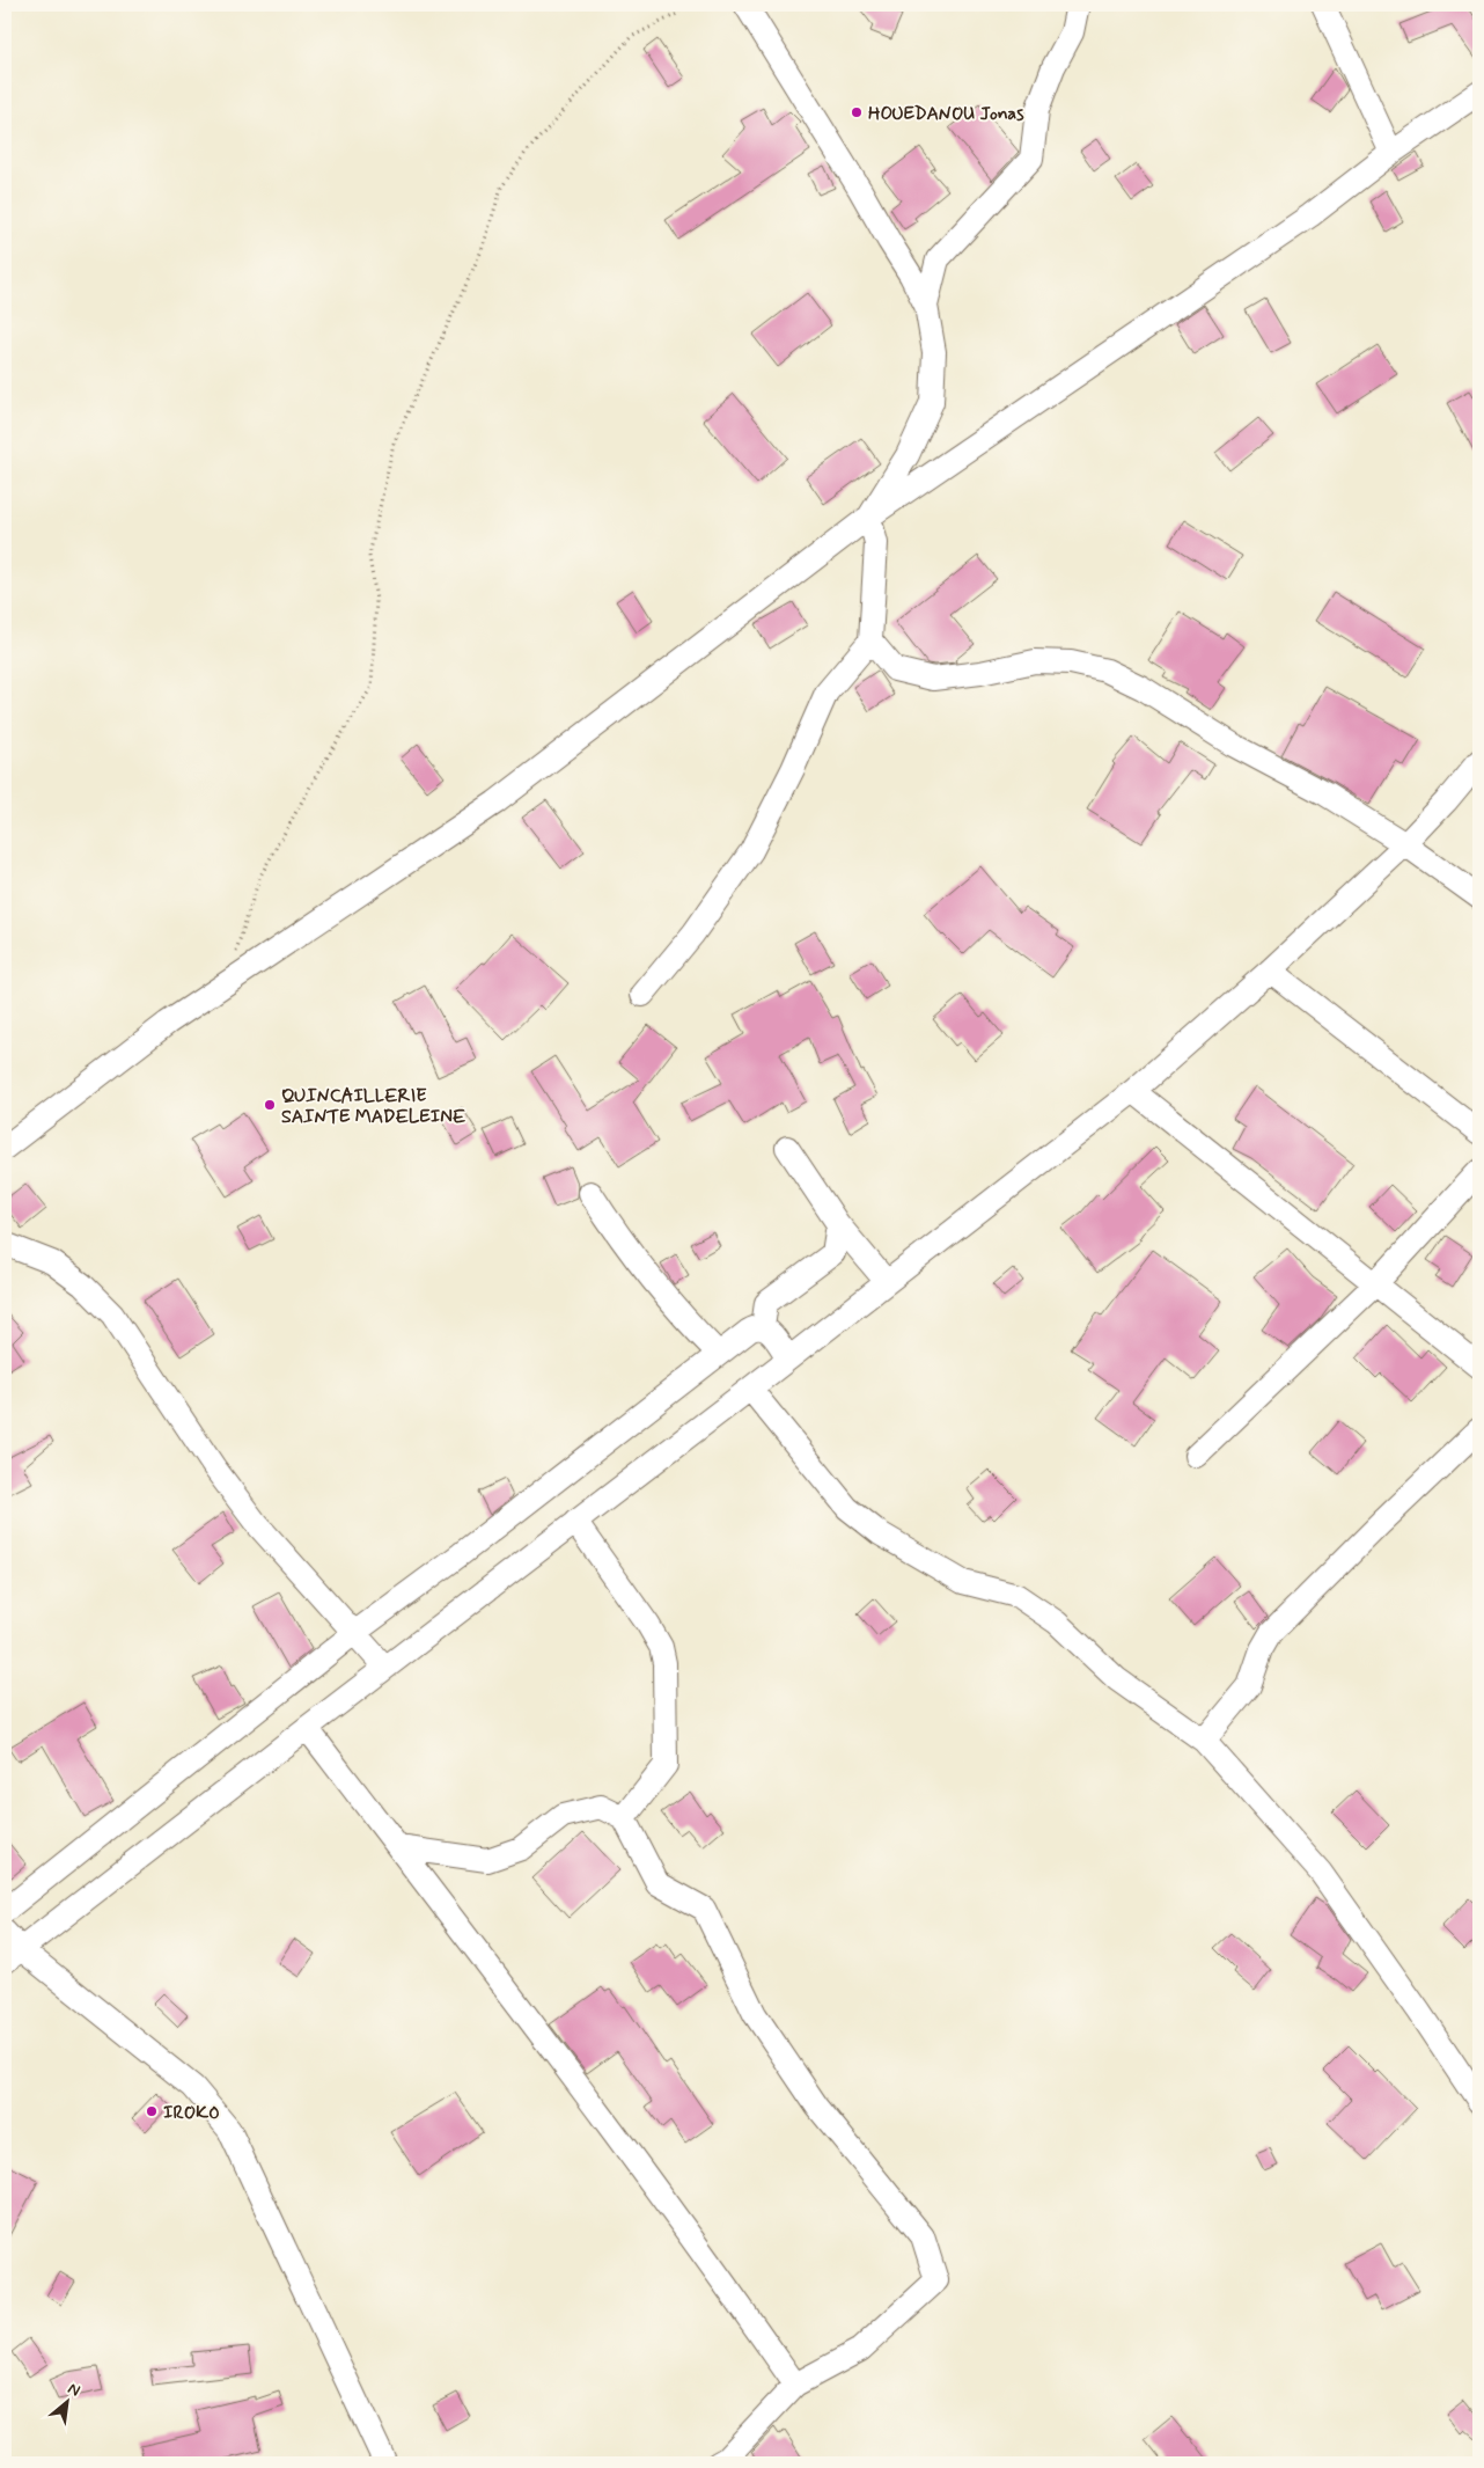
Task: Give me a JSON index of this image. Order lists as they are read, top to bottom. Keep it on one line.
{"places":["HOUEDANOU Jonas","QUINCAILLERIE SAINTE MADELEINE","IROKO"],"north":"top right"}
